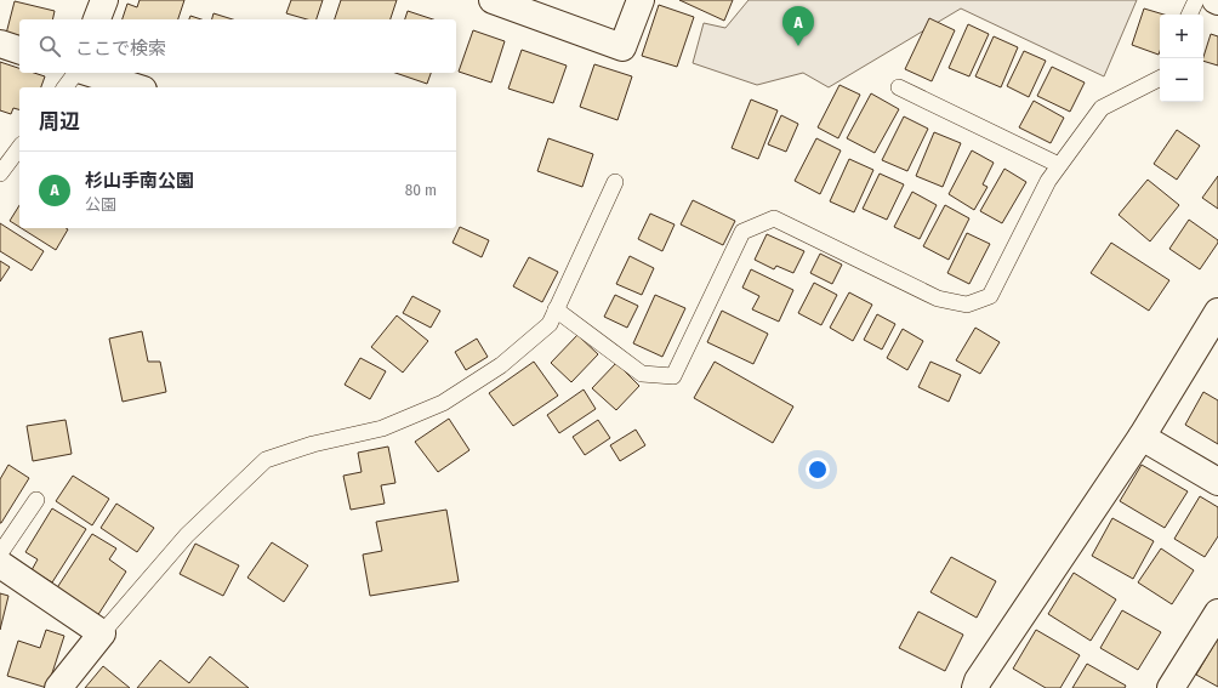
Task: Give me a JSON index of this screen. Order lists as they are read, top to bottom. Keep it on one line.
{"page":{"pins":"A","map_buttons":["+","−"],"search":"ここで検索","heading":"周辺","list":[{"mark":"A","name":"杉山手南公園","note":"公園","value":"80 m"}]}}
